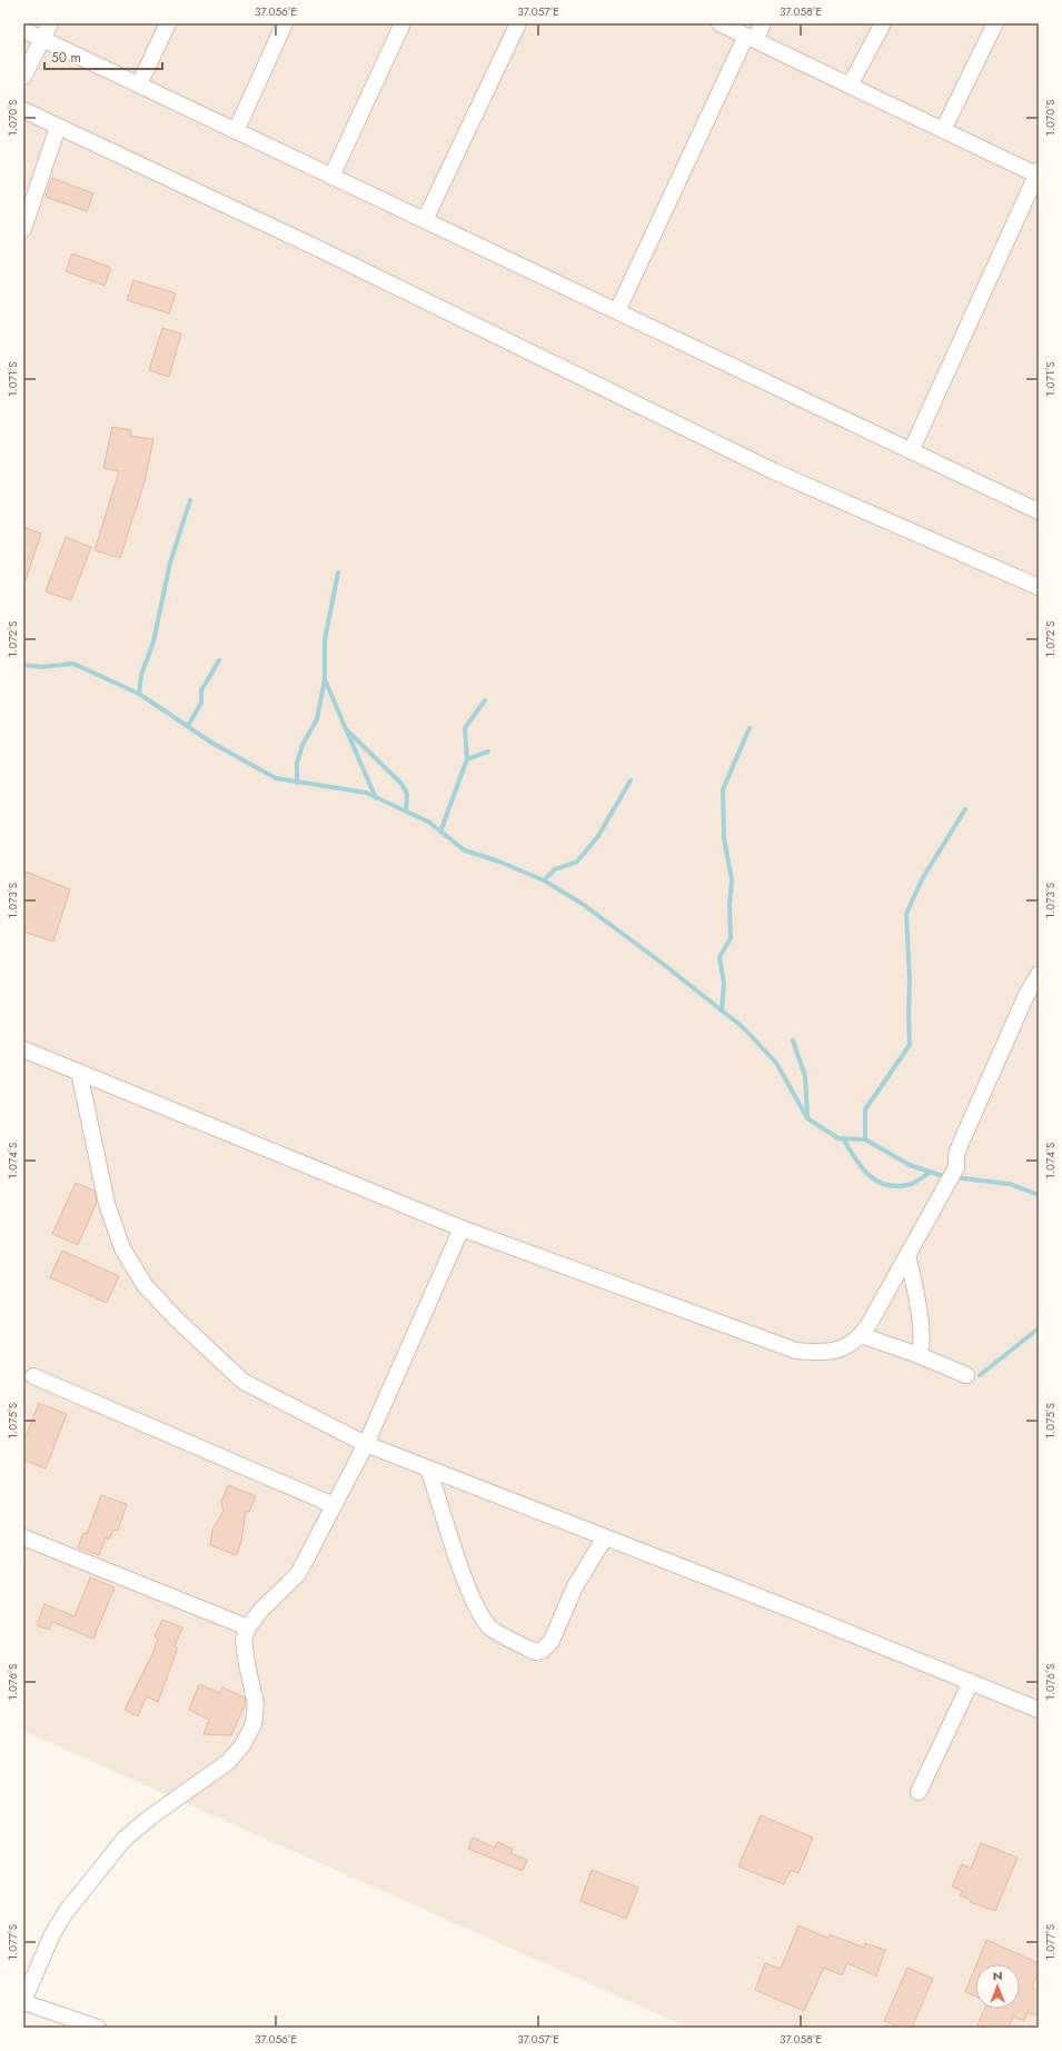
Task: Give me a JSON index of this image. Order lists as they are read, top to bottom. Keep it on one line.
{"scale_bar":"50 m","north":"top","coordinates":["37.056°E","37.057°E","37.058°E","1.070°S","1.071°S","1.072°S","1.073°S","1.074°S","1.075°S","1.076°S","1.077°S"]}
